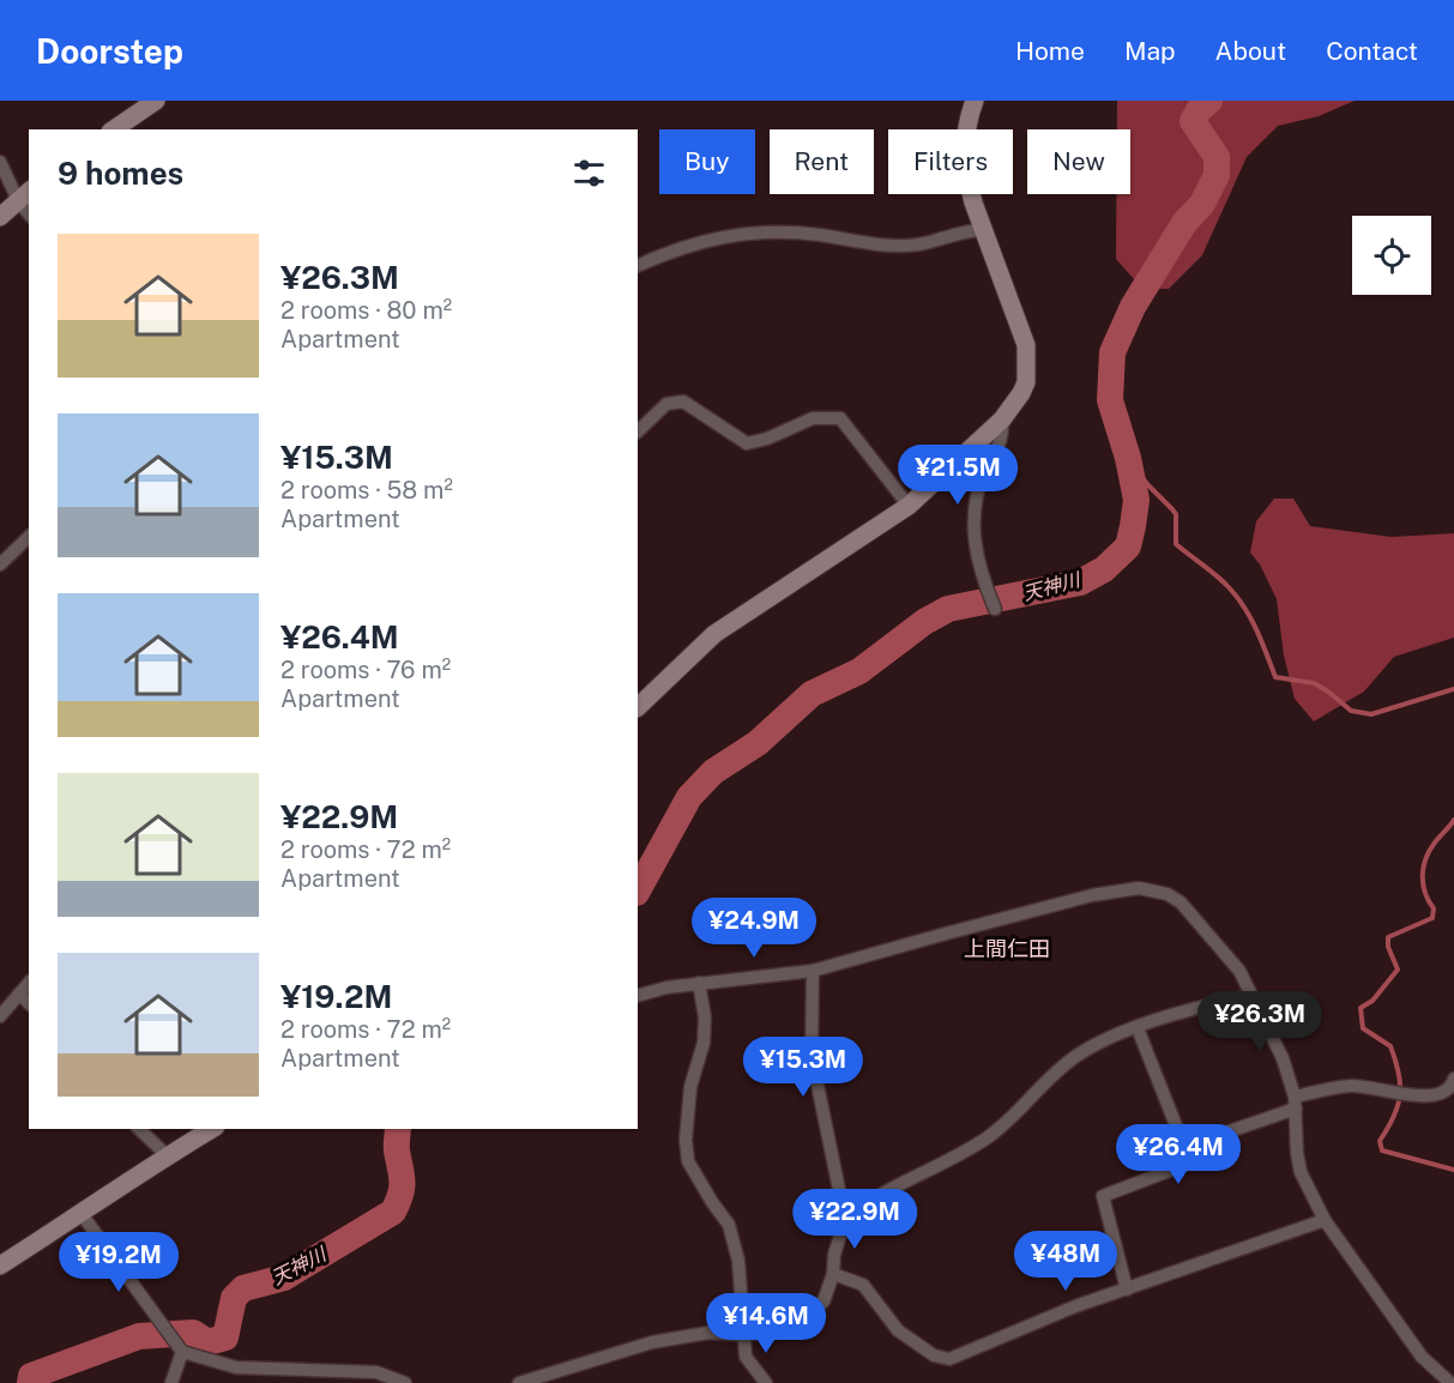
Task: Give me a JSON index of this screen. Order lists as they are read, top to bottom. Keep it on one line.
{"districts":["上間仁田"],"water":["天神川"],"page":{"header":"Doorstep","nav":["Home","Map","About","Contact"],"chip":["Buy","Rent","Filters","New"],"heading":"9 homes","list":[{"name":"¥26.3M","note":"2 rooms · 80 m² · Apartment"},{"name":"¥15.3M","note":"2 rooms · 58 m² · Apartment"},{"name":"¥26.4M","note":"2 rooms · 76 m² · Apartment"},{"name":"¥22.9M","note":"2 rooms · 72 m² · Apartment"},{"name":"¥19.2M","note":"2 rooms · 72 m² · Apartment"}],"price":["¥21.5M","¥24.9M","¥26.3M","¥15.3M","¥26.4M","¥22.9M","¥48M","¥19.2M","¥14.6M"]}}
